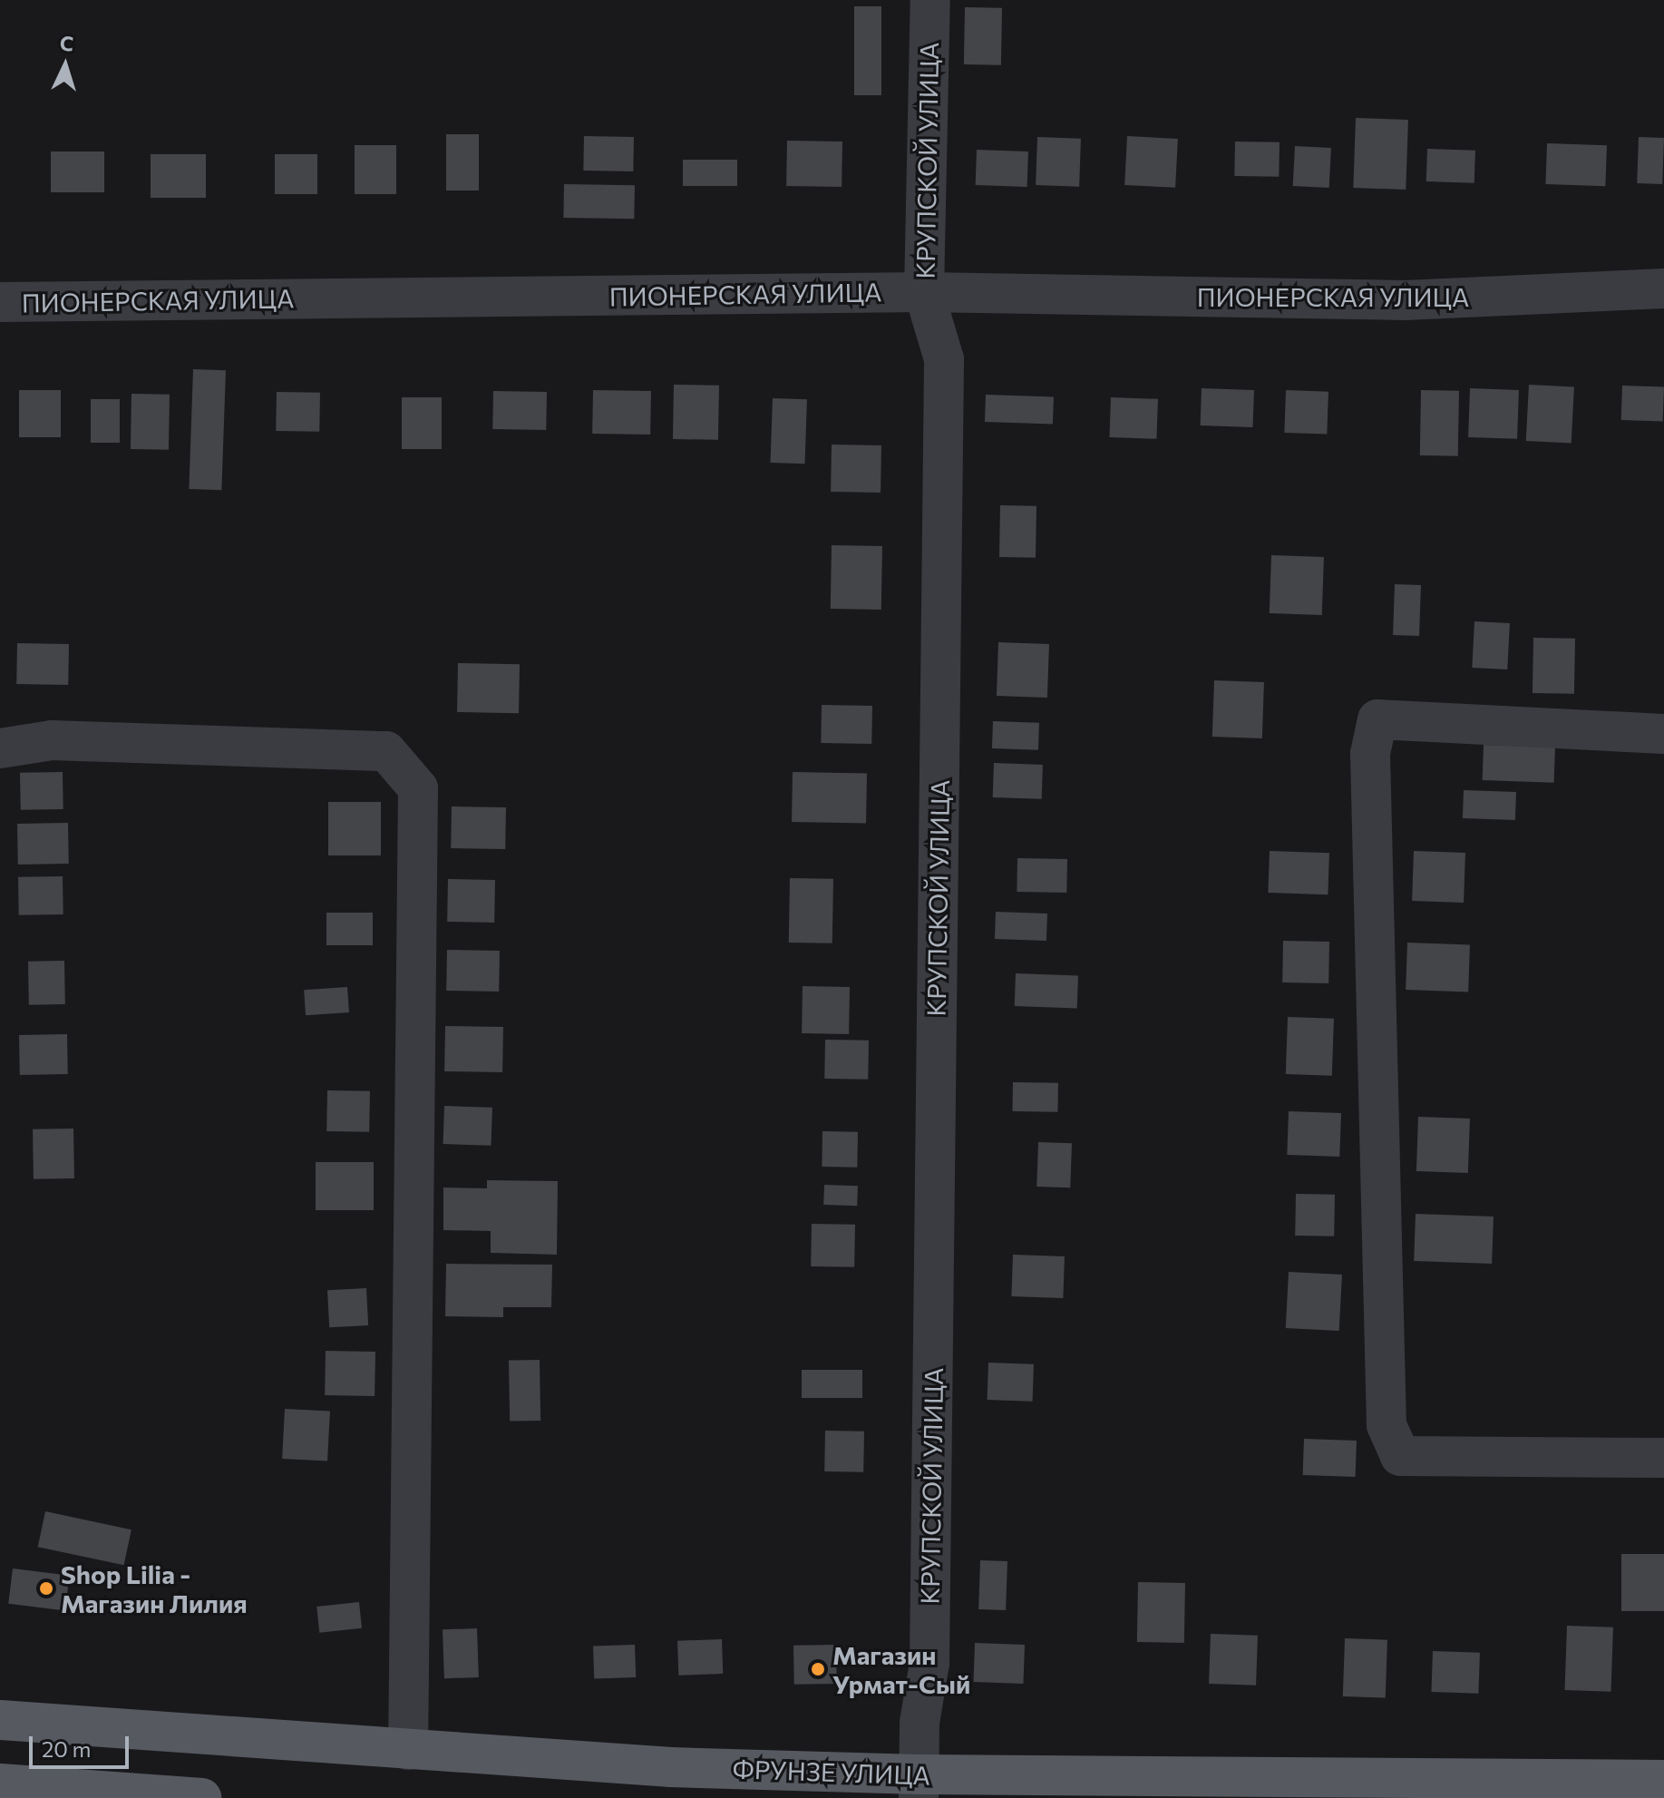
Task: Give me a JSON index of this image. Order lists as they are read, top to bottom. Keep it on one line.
{"streets":{"main road":["ФРУНЗЕ УЛИЦА"],"street":["КРУПСКОЙ УЛИЦА","ПИОНЕРСКАЯ УЛИЦА"]},"crossings":[["КРУПСКОЙ УЛИЦА","ПИОНЕРСКАЯ УЛИЦА"],["КРУПСКОЙ УЛИЦА","ФРУНЗЕ УЛИЦА"]],"places":["Shop Lilia - Магазин Лилия","Магазин Урмат-Сый"],"scale_bar":"20 m","north":"top"}
